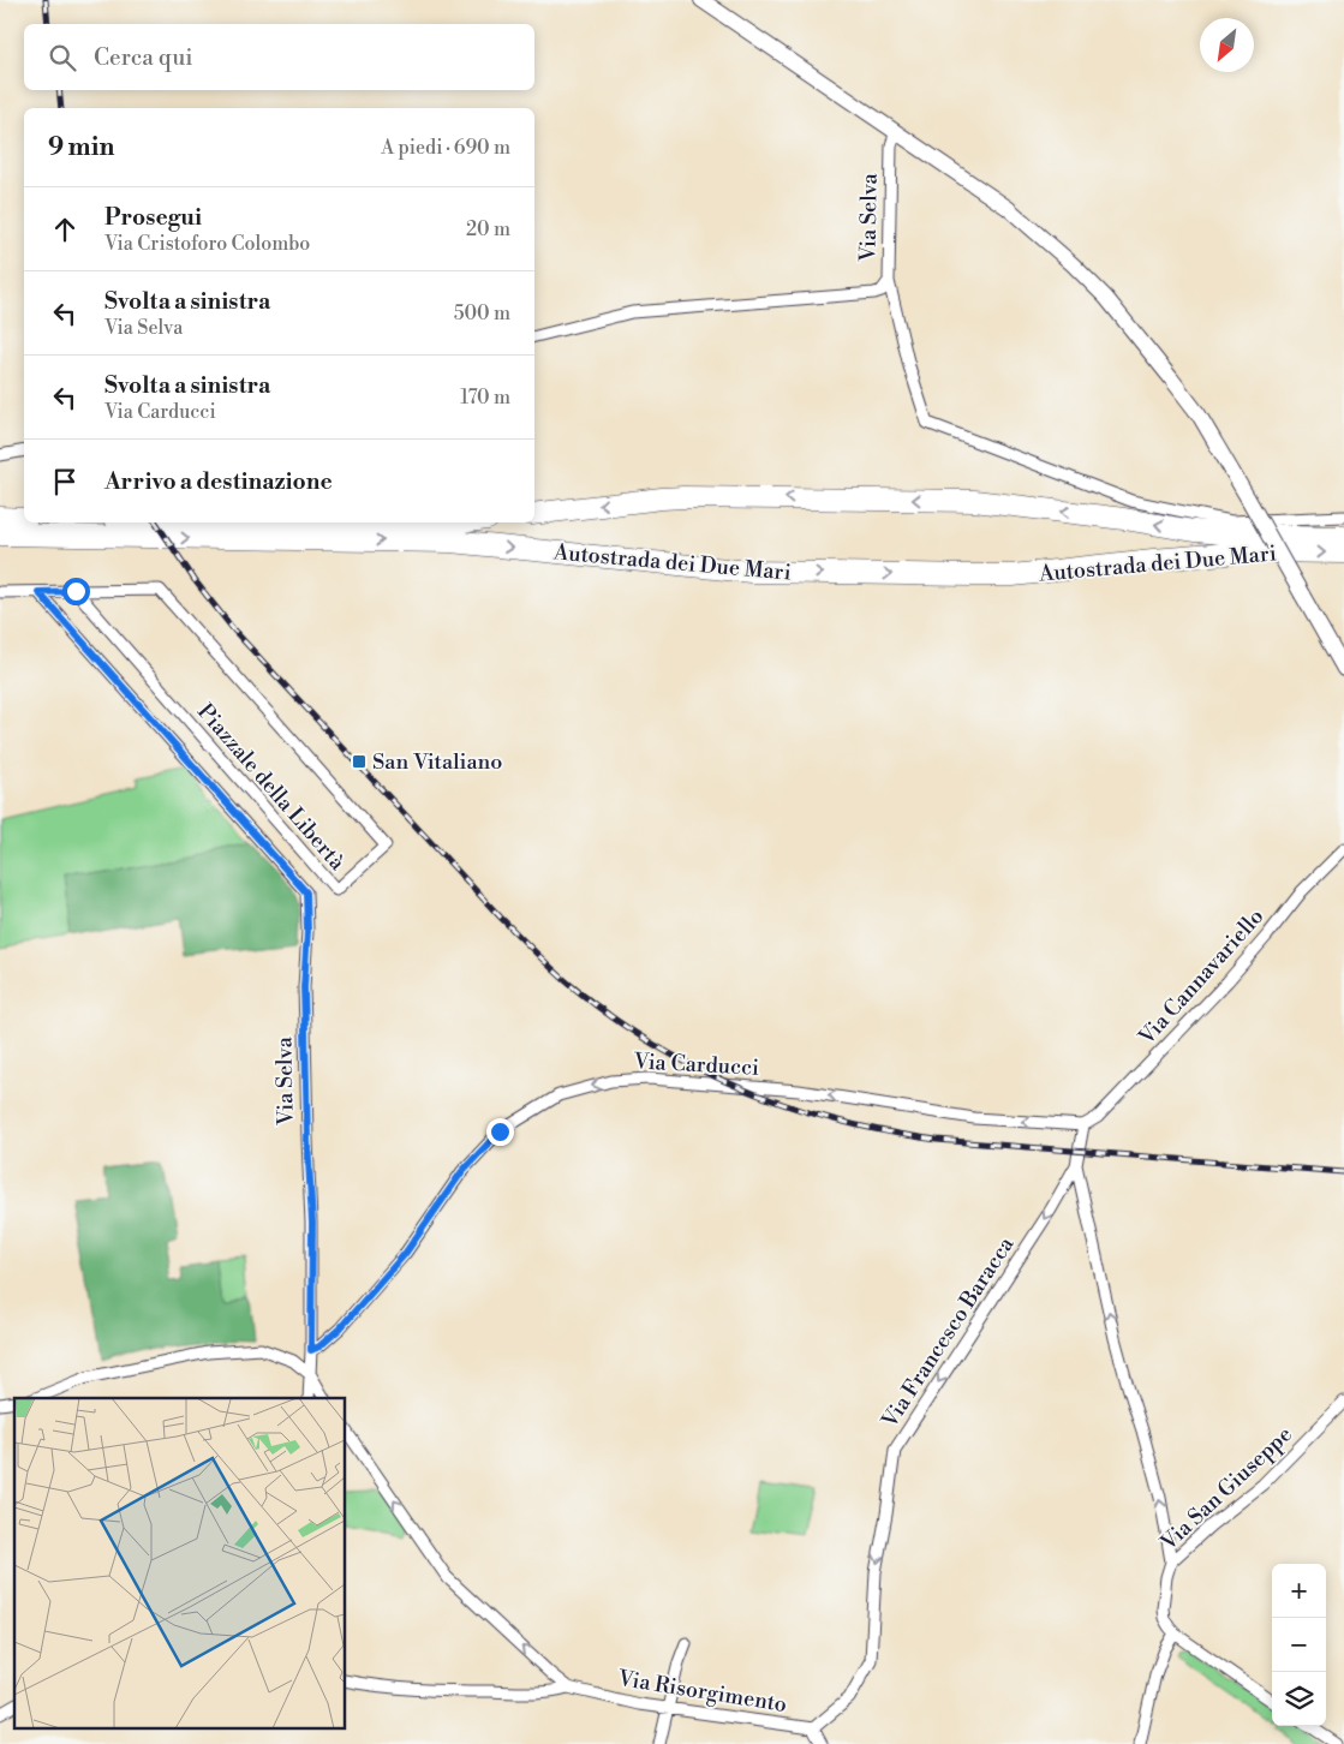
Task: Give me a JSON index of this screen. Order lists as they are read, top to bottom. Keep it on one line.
{"streets":{"highway":["Autostrada dei Due Mari"],"street":["Via Selva","Piazzale della Libertà","Via Cannavariello","Via Carducci","Via Francesco Baracca","Via San Giuseppe","Via Risorgimento"]},"crossings":[["Via Selva","Via Carducci"],["Via Cannavariello","Via Carducci"],["Via Cannavariello","Via Francesco Baracca"],["Via Carducci","Via Francesco Baracca"],["Via Francesco Baracca","Via Risorgimento"]],"one_way":["Via Carducci","Via Francesco Baracca"],"places":{"transit":["San Vitaliano"]},"north":"bottom left","page":{"search":"Cerca qui","heading":["9 min","A piedi · 690 m"],"list":[["Prosegui","Via Cristoforo Colombo","20 m"],["Svolta a sinistra","Via Selva","500 m"],["Svolta a sinistra","Via Carducci","170 m"],"Arrivo a destinazione"],"map_buttons":["+","−"]}}
